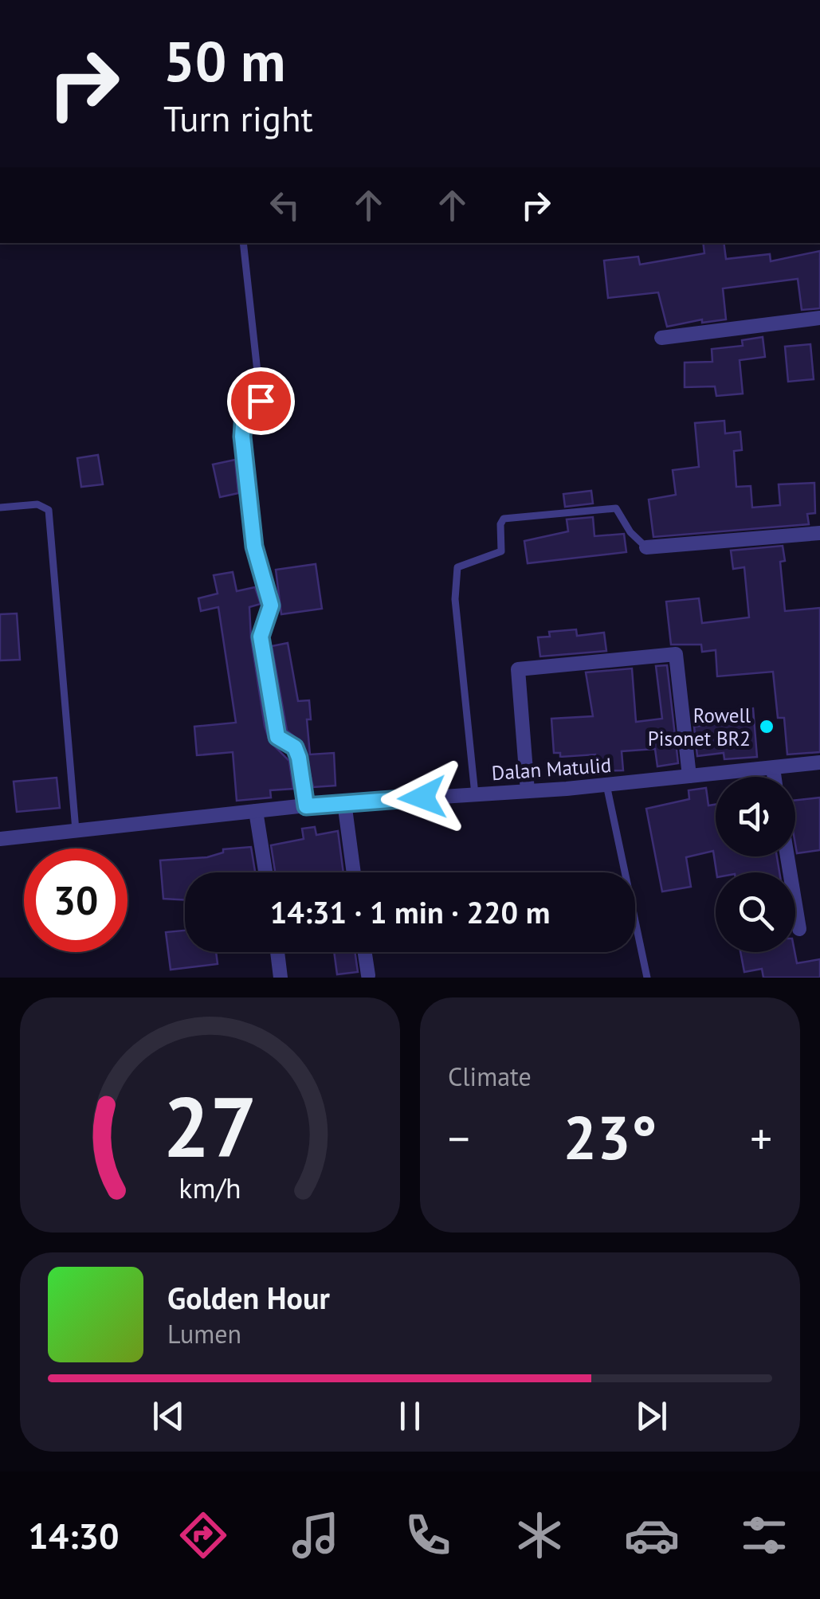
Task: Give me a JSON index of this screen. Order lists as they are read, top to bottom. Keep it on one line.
{"streets":{"street":["Dalan Matulid"]},"places":["Rowell Pisonet BR2"],"page":{"turn":["50 m","Turn right"],"limit":"30","trip":"14:31 · 1 min · 220 m","tile":"Climate","heat":["−","23°","+"],"song":["Golden Hour","Lumen"],"tabs":"14:30","gauge":["27","km/h"]}}
